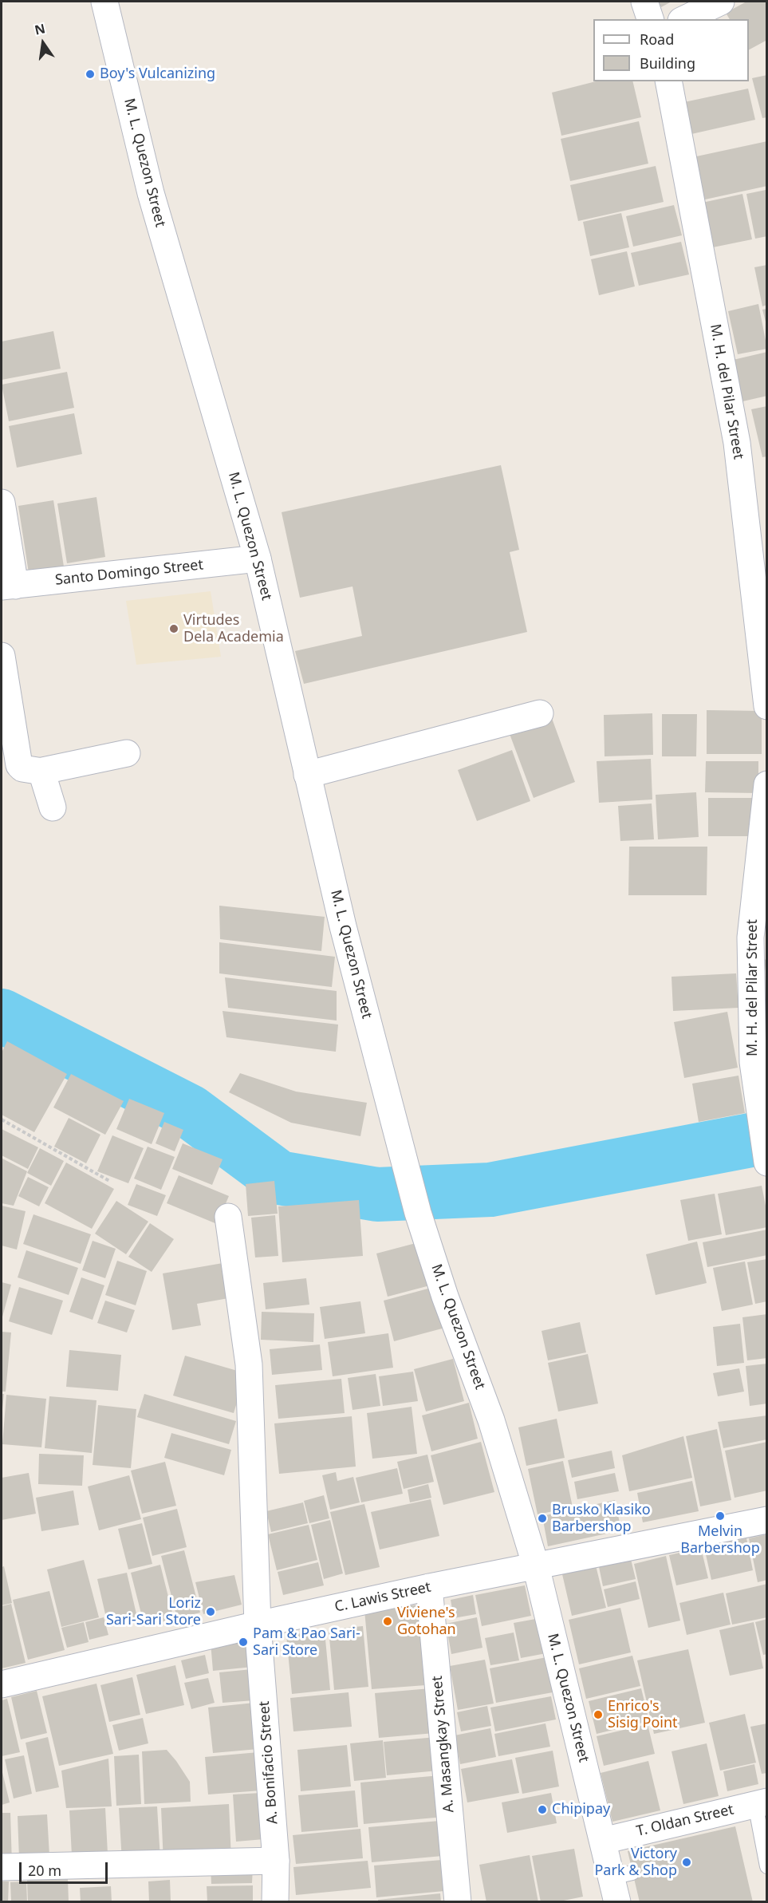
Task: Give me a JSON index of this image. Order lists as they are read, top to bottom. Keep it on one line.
{"streets":{"street":["M. L. Quezon Street","M. H. del Pilar Street","Santo Domingo Street","C. Lawis Street","A. Masangkay Street","A. Bonifacio Street","T. Oldan Street"]},"crossings":[["M. L. Quezon Street","Santo Domingo Street"],["M. L. Quezon Street","C. Lawis Street"],["M. L. Quezon Street","T. Oldan Street"],["C. Lawis Street","A. Masangkay Street"],["C. Lawis Street","A. Bonifacio Street"]],"places":["Boy's Vulcanizing","Virtudes Dela Academia","Melvin Barbershop","Brusko Klasiko Barbershop","Loriz Sari-Sari Store","Viviene's Gotohan","Pam & Pao Sari- Sari Store","Enrico's Sisig Point","Chipipay","Victory Park & Shop"],"legend":["Road","Building"],"scale_bar":"20 m","north":"top"}
